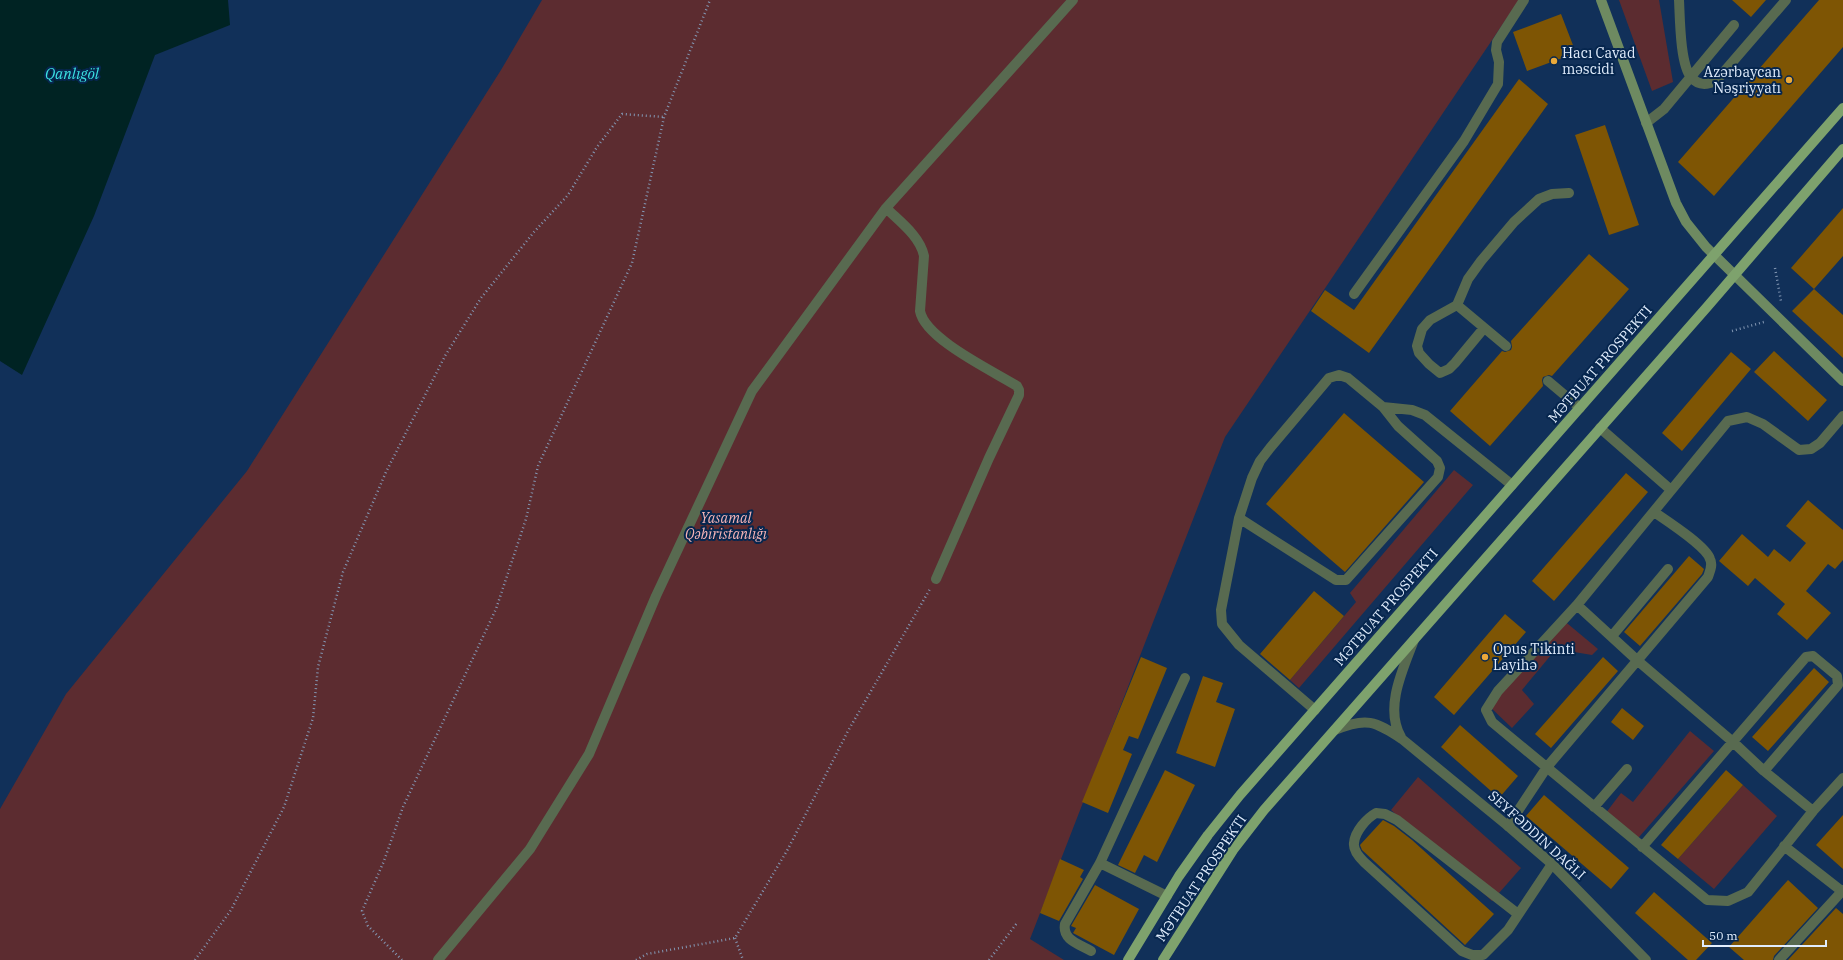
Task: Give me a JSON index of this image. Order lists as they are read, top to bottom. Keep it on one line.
{"streets":{"main road":["MƏTBUAT PROSPEKTI"]},"water":["Qanlıgöl"],"parks":["Yasamal Qəbiristanlığı"],"places":["Hacı Cavad məscidi","Azərbaycan Nəşriyyatı","Opus Tikinti Layihə"],"scale_bar":"50 m"}
